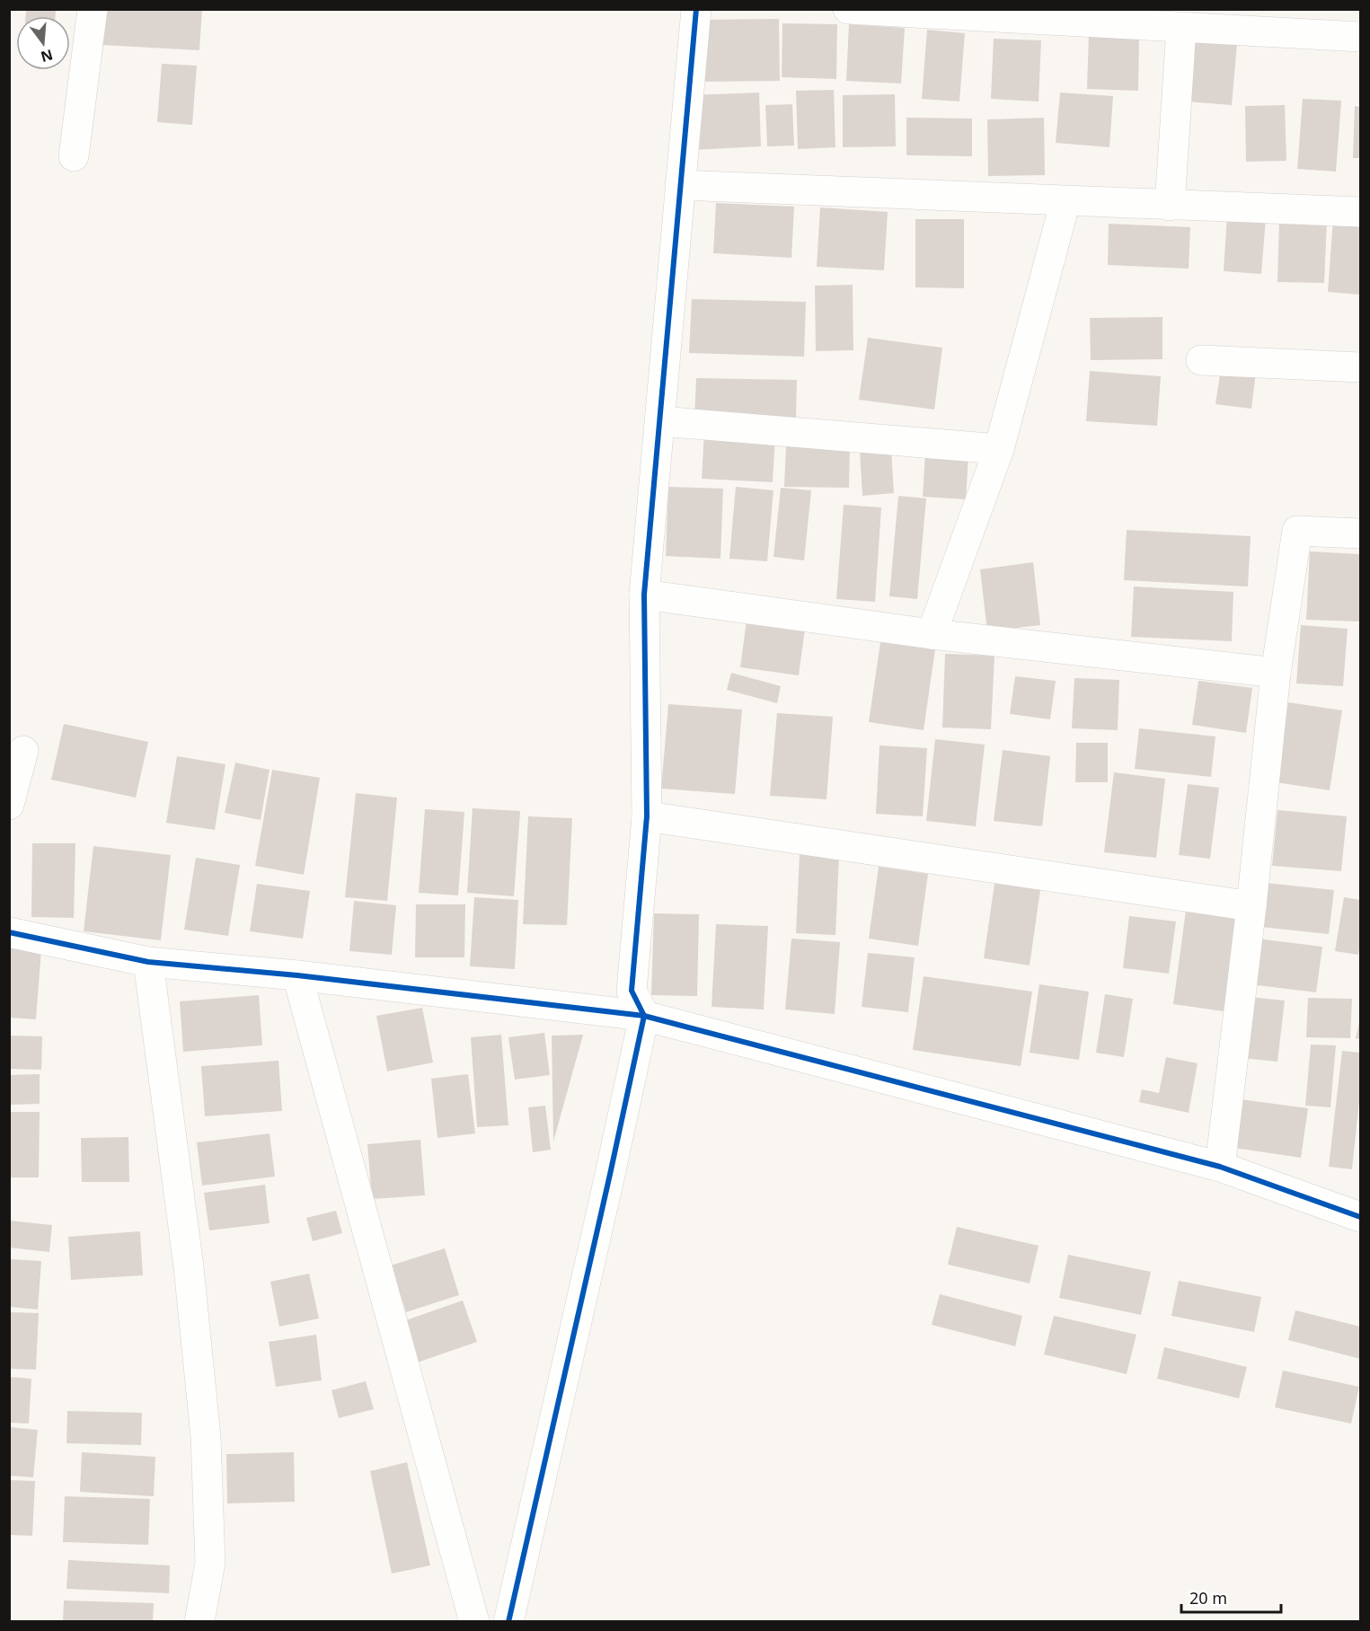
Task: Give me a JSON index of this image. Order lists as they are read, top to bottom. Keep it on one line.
{"scale_bar":"20 m","north":"bottom"}
